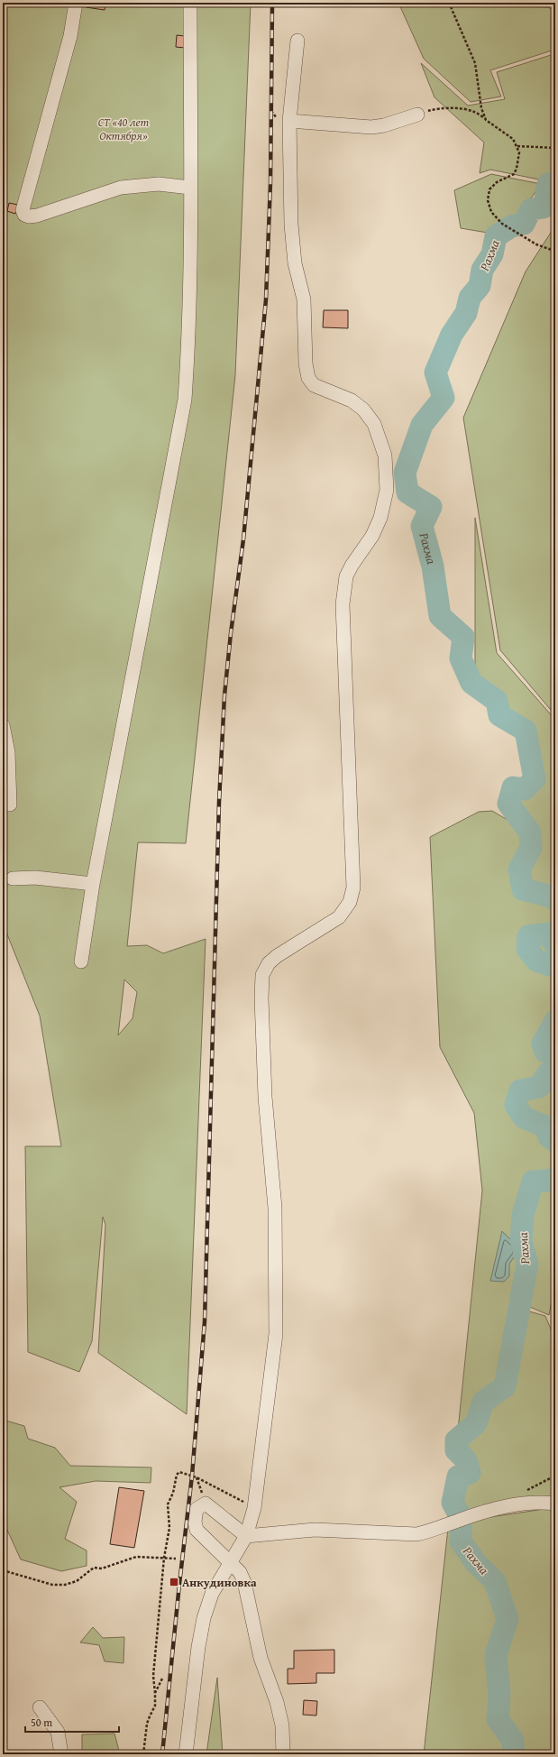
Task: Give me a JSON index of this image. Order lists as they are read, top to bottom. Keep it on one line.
{"water":["Рахма"],"parks":["СТ «40 лет Октября»"],"places":{"transit":["Анкудиновка"]},"scale_bar":"50 m"}
